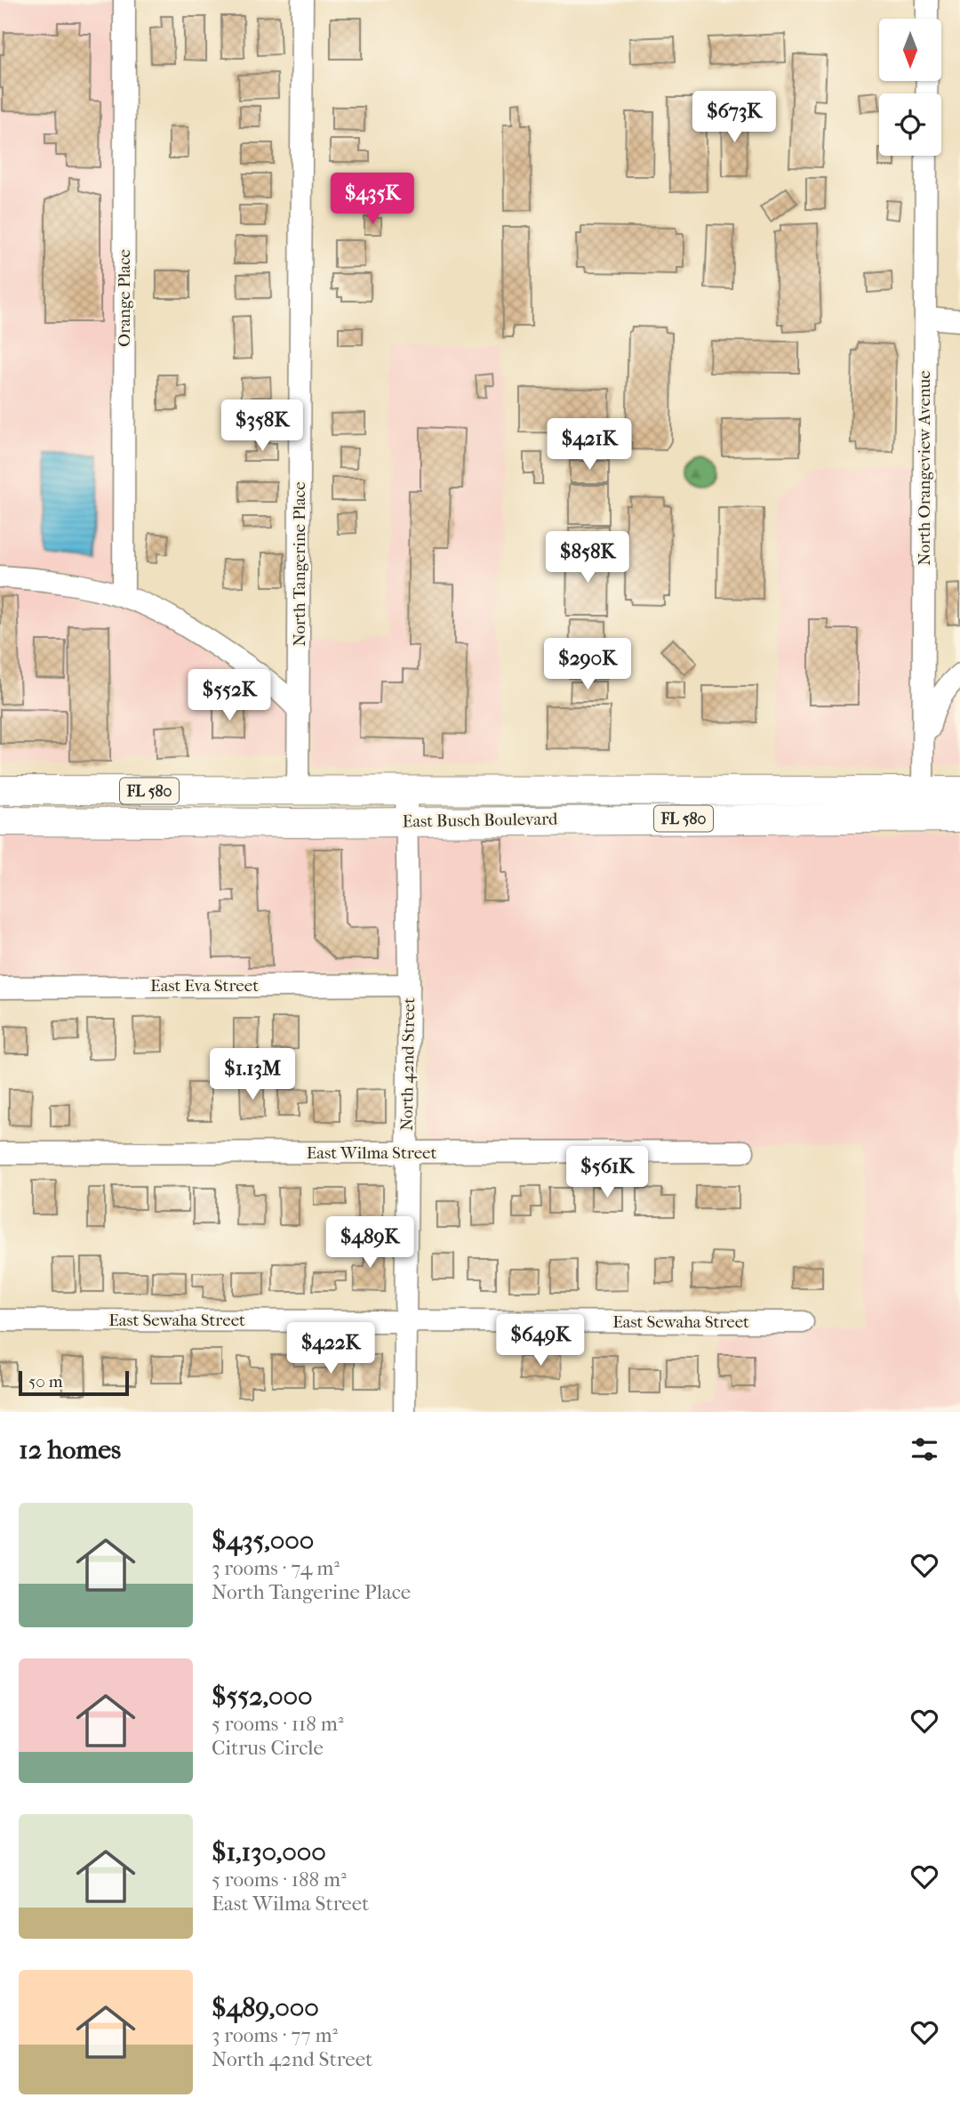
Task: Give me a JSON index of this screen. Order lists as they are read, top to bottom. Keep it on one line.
{"streets":{"main road":["FL 580","East Busch Boulevard"],"street":["Orange Place","North Orangeview Avenue","North Tangerine Place","East Eva Street","North 42nd Street","East Wilma Street","East Sewaha Street"]},"crossings":[["North Orangeview Avenue","East Busch Boulevard"],["North Tangerine Place","East Busch Boulevard"],["East Busch Boulevard","North 42nd Street"],["East Eva Street","North 42nd Street"],["North 42nd Street","East Wilma Street"],["North 42nd Street","East Sewaha Street"]],"scale_bar":"50 m","north":"bottom","page":{"price":["$673K","$435K","$358K","$421K","$858K","$290K","$552K","$1.13M","$561K","$489K","$649K","$422K"],"scale":"50 m","heading":"12 homes","list":[{"name":"$435,000","note":"3 rooms · 74 m² · North Tangerine Place"},{"name":"$552,000","note":"5 rooms · 118 m² · Citrus Circle"},{"name":"$1,130,000","note":"5 rooms · 188 m² · East Wilma Street"},{"name":"$489,000","note":"3 rooms · 77 m² · North 42nd Street"}]}}
